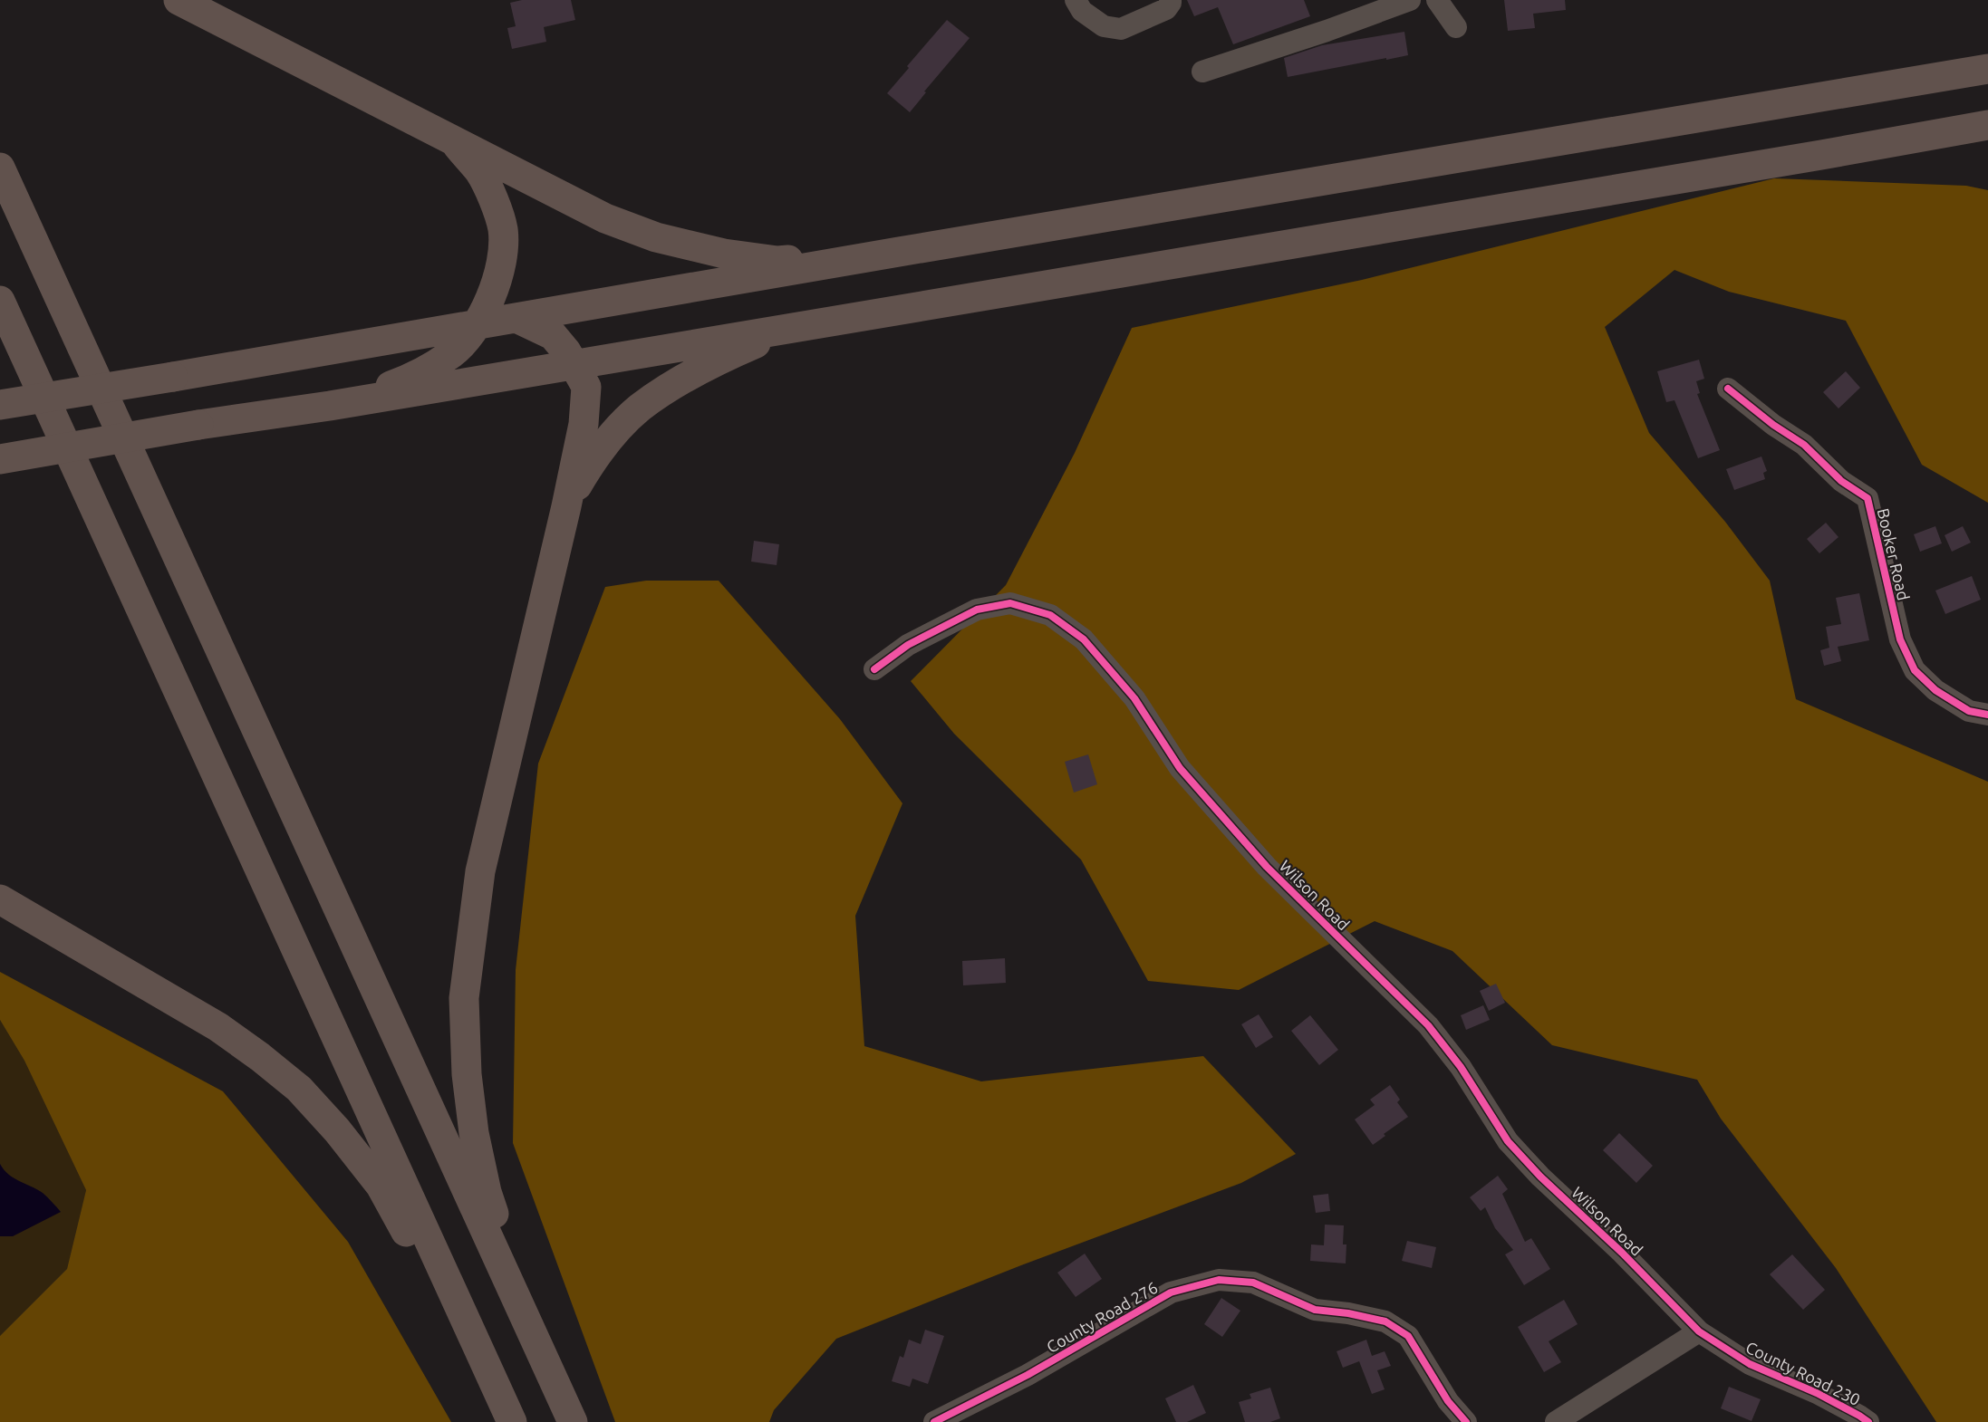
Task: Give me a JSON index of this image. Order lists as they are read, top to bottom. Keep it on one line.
{"streets":{"street":["Booker Road","Wilson Road","County Road 276","County Road 230"]},"crossings":[["Wilson Road","County Road 230"]]}
